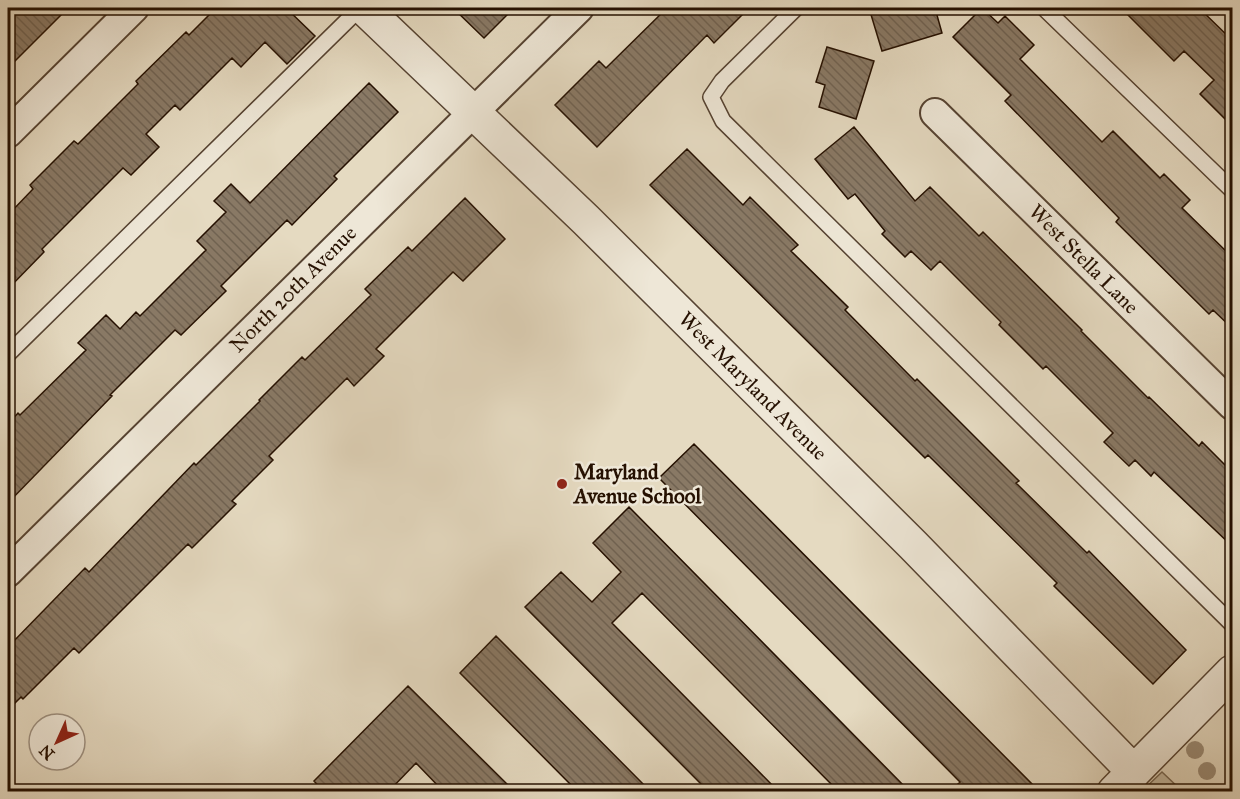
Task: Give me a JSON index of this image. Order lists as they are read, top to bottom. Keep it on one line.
{"streets":{"street":["West Stella Lane","North 20th Avenue","West Maryland Avenue"]},"crossings":[["North 20th Avenue","West Maryland Avenue"]],"places":["Maryland Avenue School"],"north":"bottom left"}
